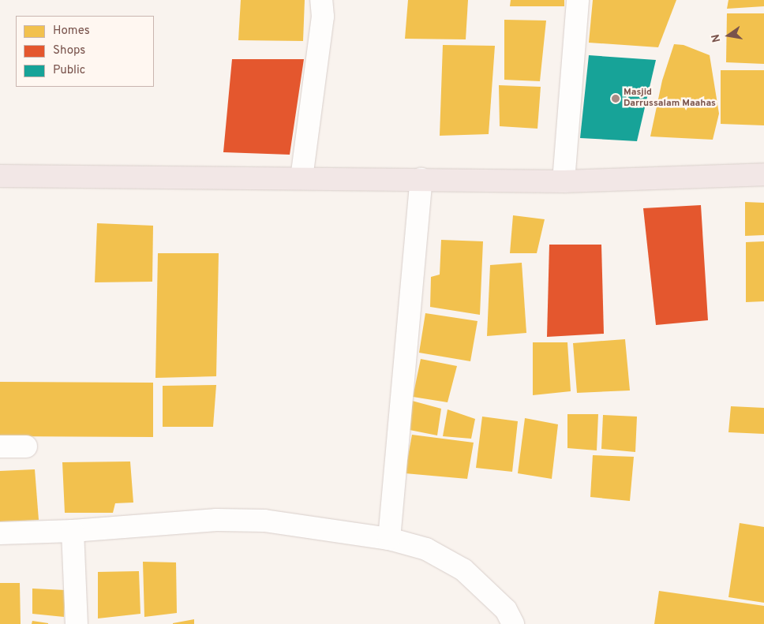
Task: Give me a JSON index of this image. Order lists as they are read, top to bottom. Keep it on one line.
{"places":["Masjid Darrussalam Maahas"],"legend":["Homes","Shops","Public"],"north":"left"}
